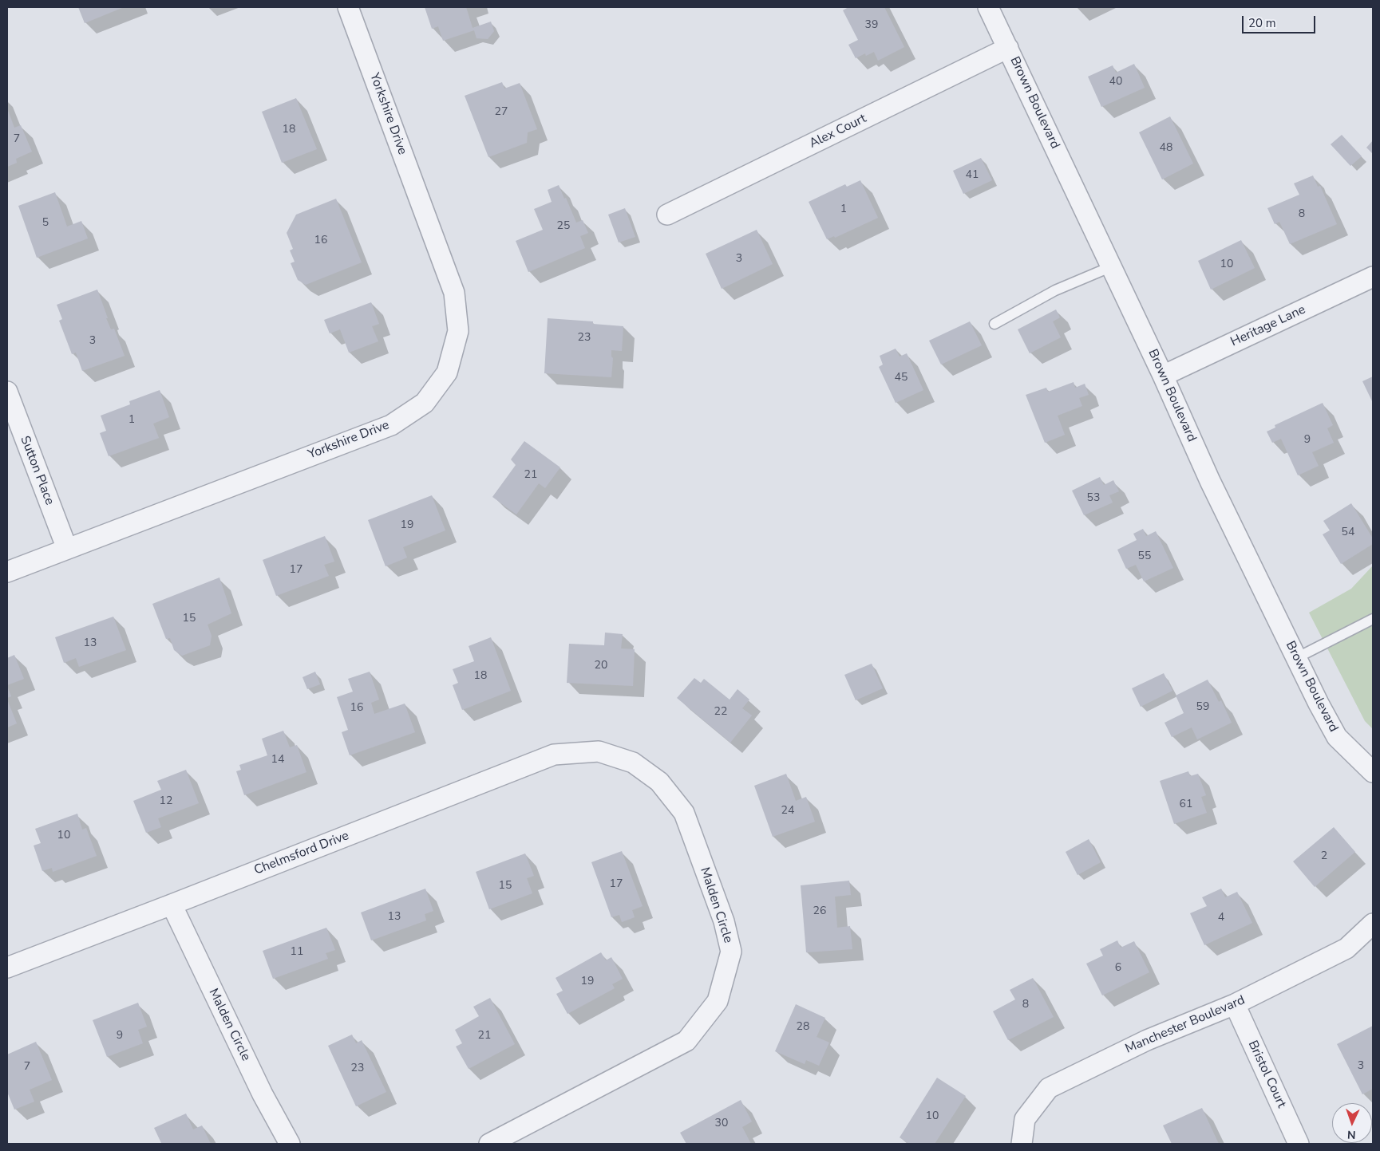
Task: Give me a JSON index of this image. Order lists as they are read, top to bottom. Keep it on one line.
{"streets":{"street":["Brown Boulevard","Yorkshire Drive","Alex Court","Heritage Lane","Sutton Place","Chelmsford Drive","Malden Circle","Manchester Boulevard","Bristol Court"]},"crossings":[["Brown Boulevard","Alex Court"],["Brown Boulevard","Heritage Lane"],["Yorkshire Drive","Sutton Place"],["Chelmsford Drive","Malden Circle"],["Manchester Boulevard","Bristol Court"]],"house_numbers":["39","40","27","18","7","48","41","1","8","5","25","16","3","10","23","3","45","1","9","21","53","19","54","55","17","15","13","20","18","59","16","22","14","12","61","24","10","2","17","15","26","13","4","11","6","19","8","28","9","21","3","7","23","10","30"],"scale_bar":"20 m","north":"bottom"}
